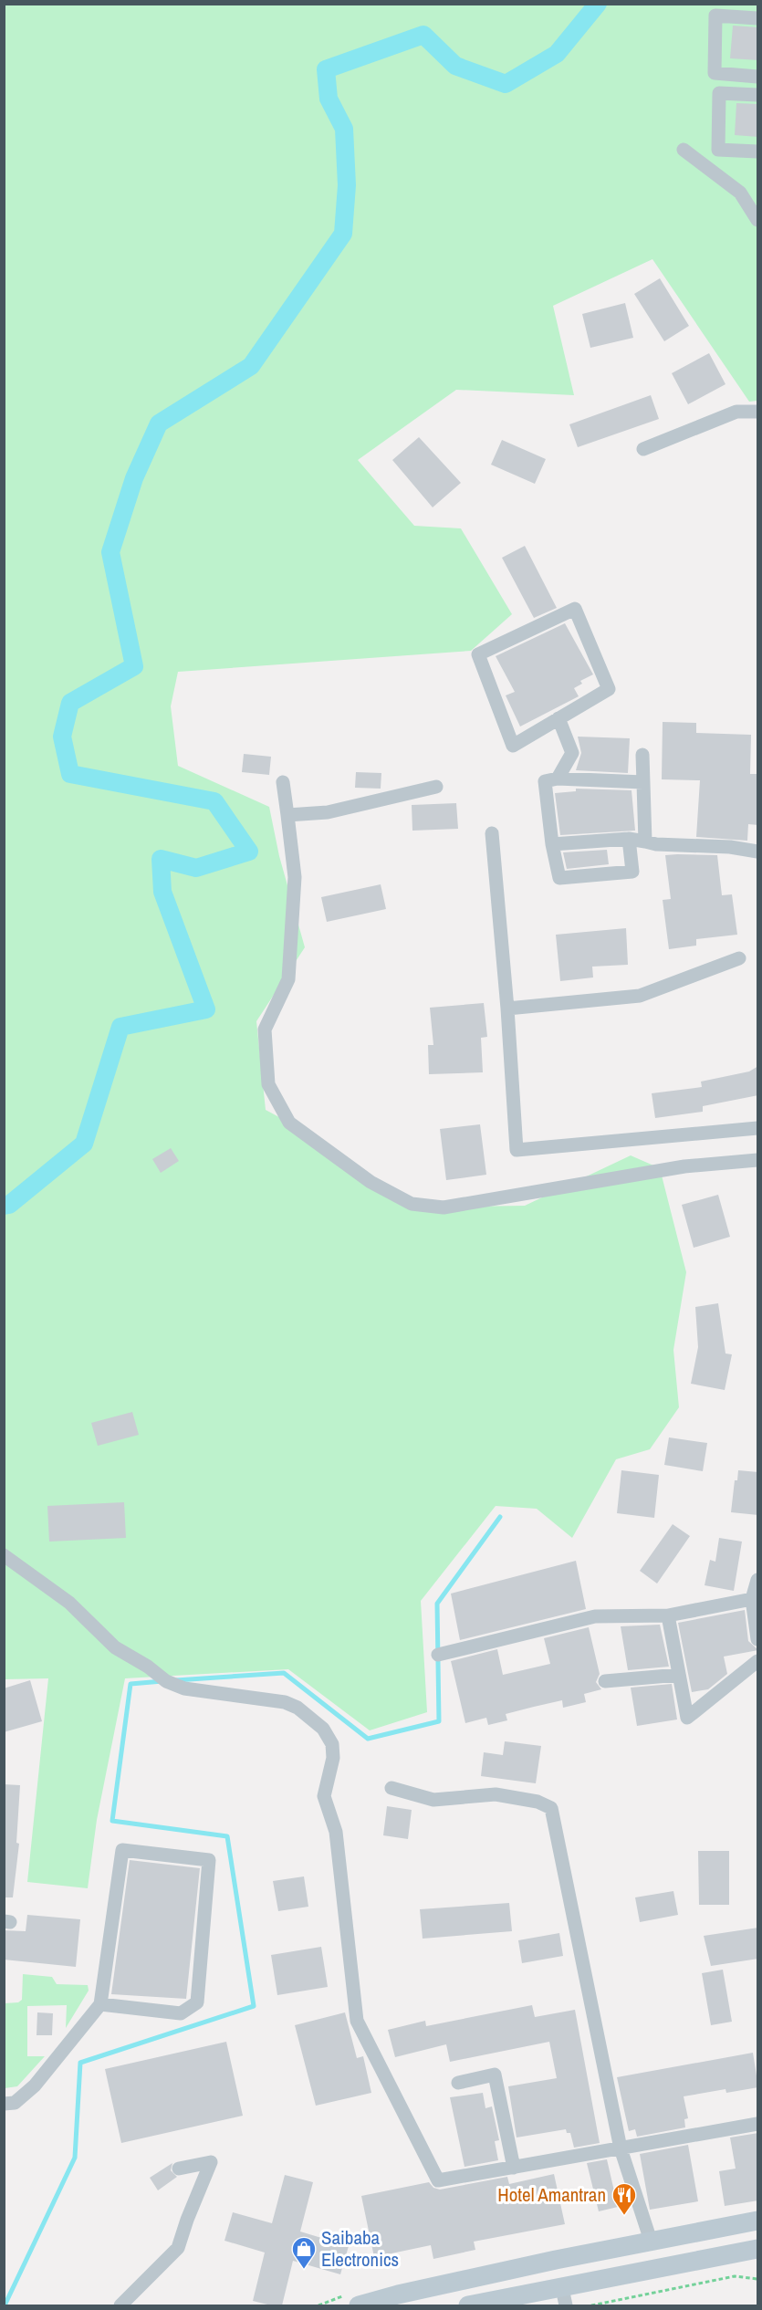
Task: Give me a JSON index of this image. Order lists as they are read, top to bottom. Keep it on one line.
{"places":{"restaurant":["Hotel Amantran"],"shop":["Saibaba Electronics"]}}
